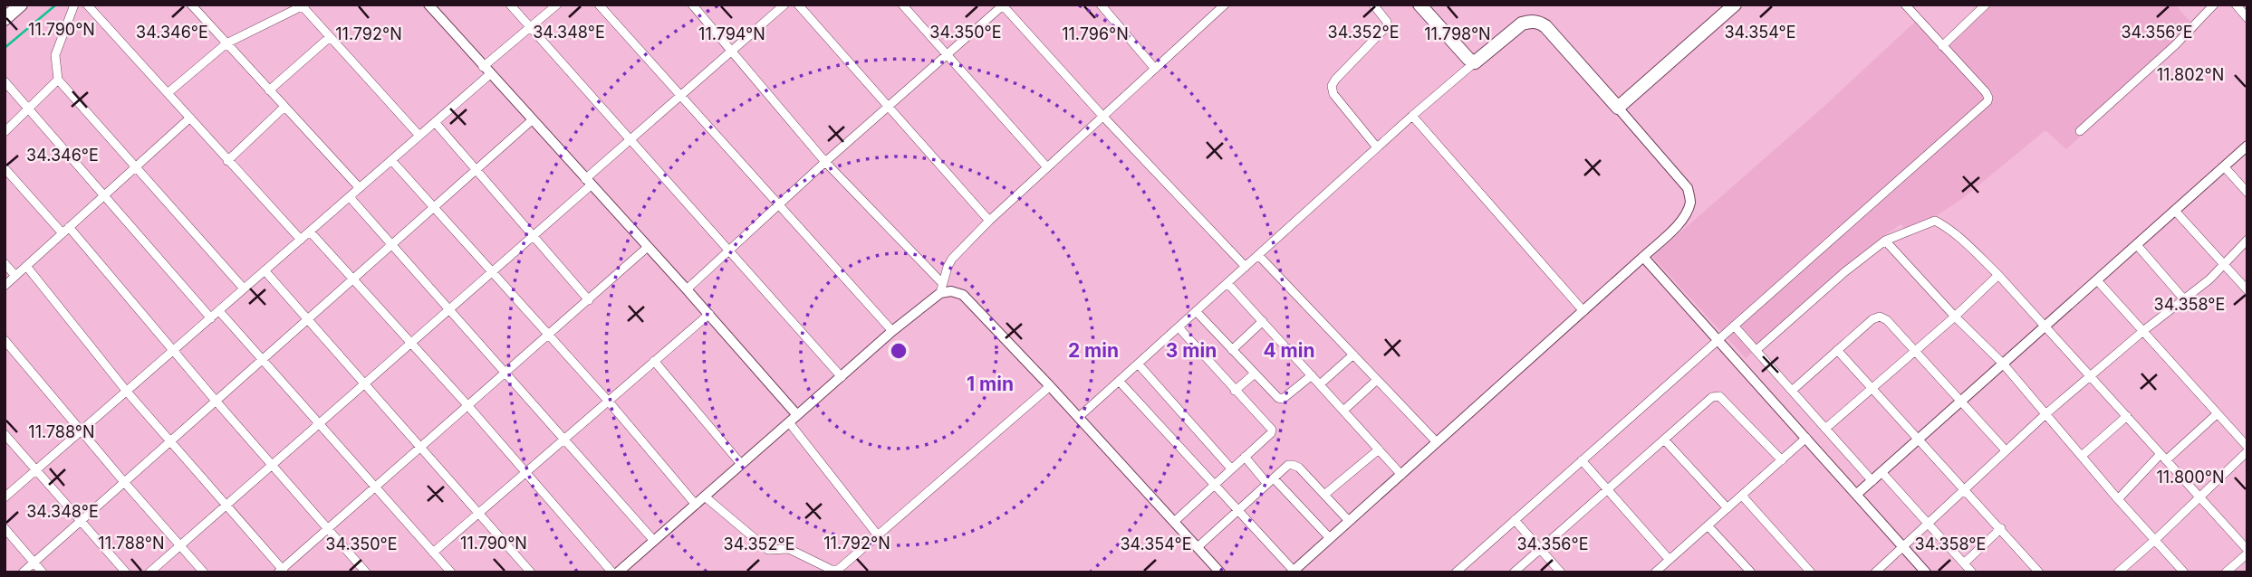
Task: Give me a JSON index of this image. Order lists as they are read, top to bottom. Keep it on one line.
{"coordinates":["11.790°N","34.356°E","34.346°E","34.348°E","34.350°E","34.352°E","34.354°E","11.792°N","11.794°N","11.796°N","11.798°N","11.802°N","34.358°E","11.788°N","11.800°N"],"rings":["2 min","3 min","4 min","1 min"]}
